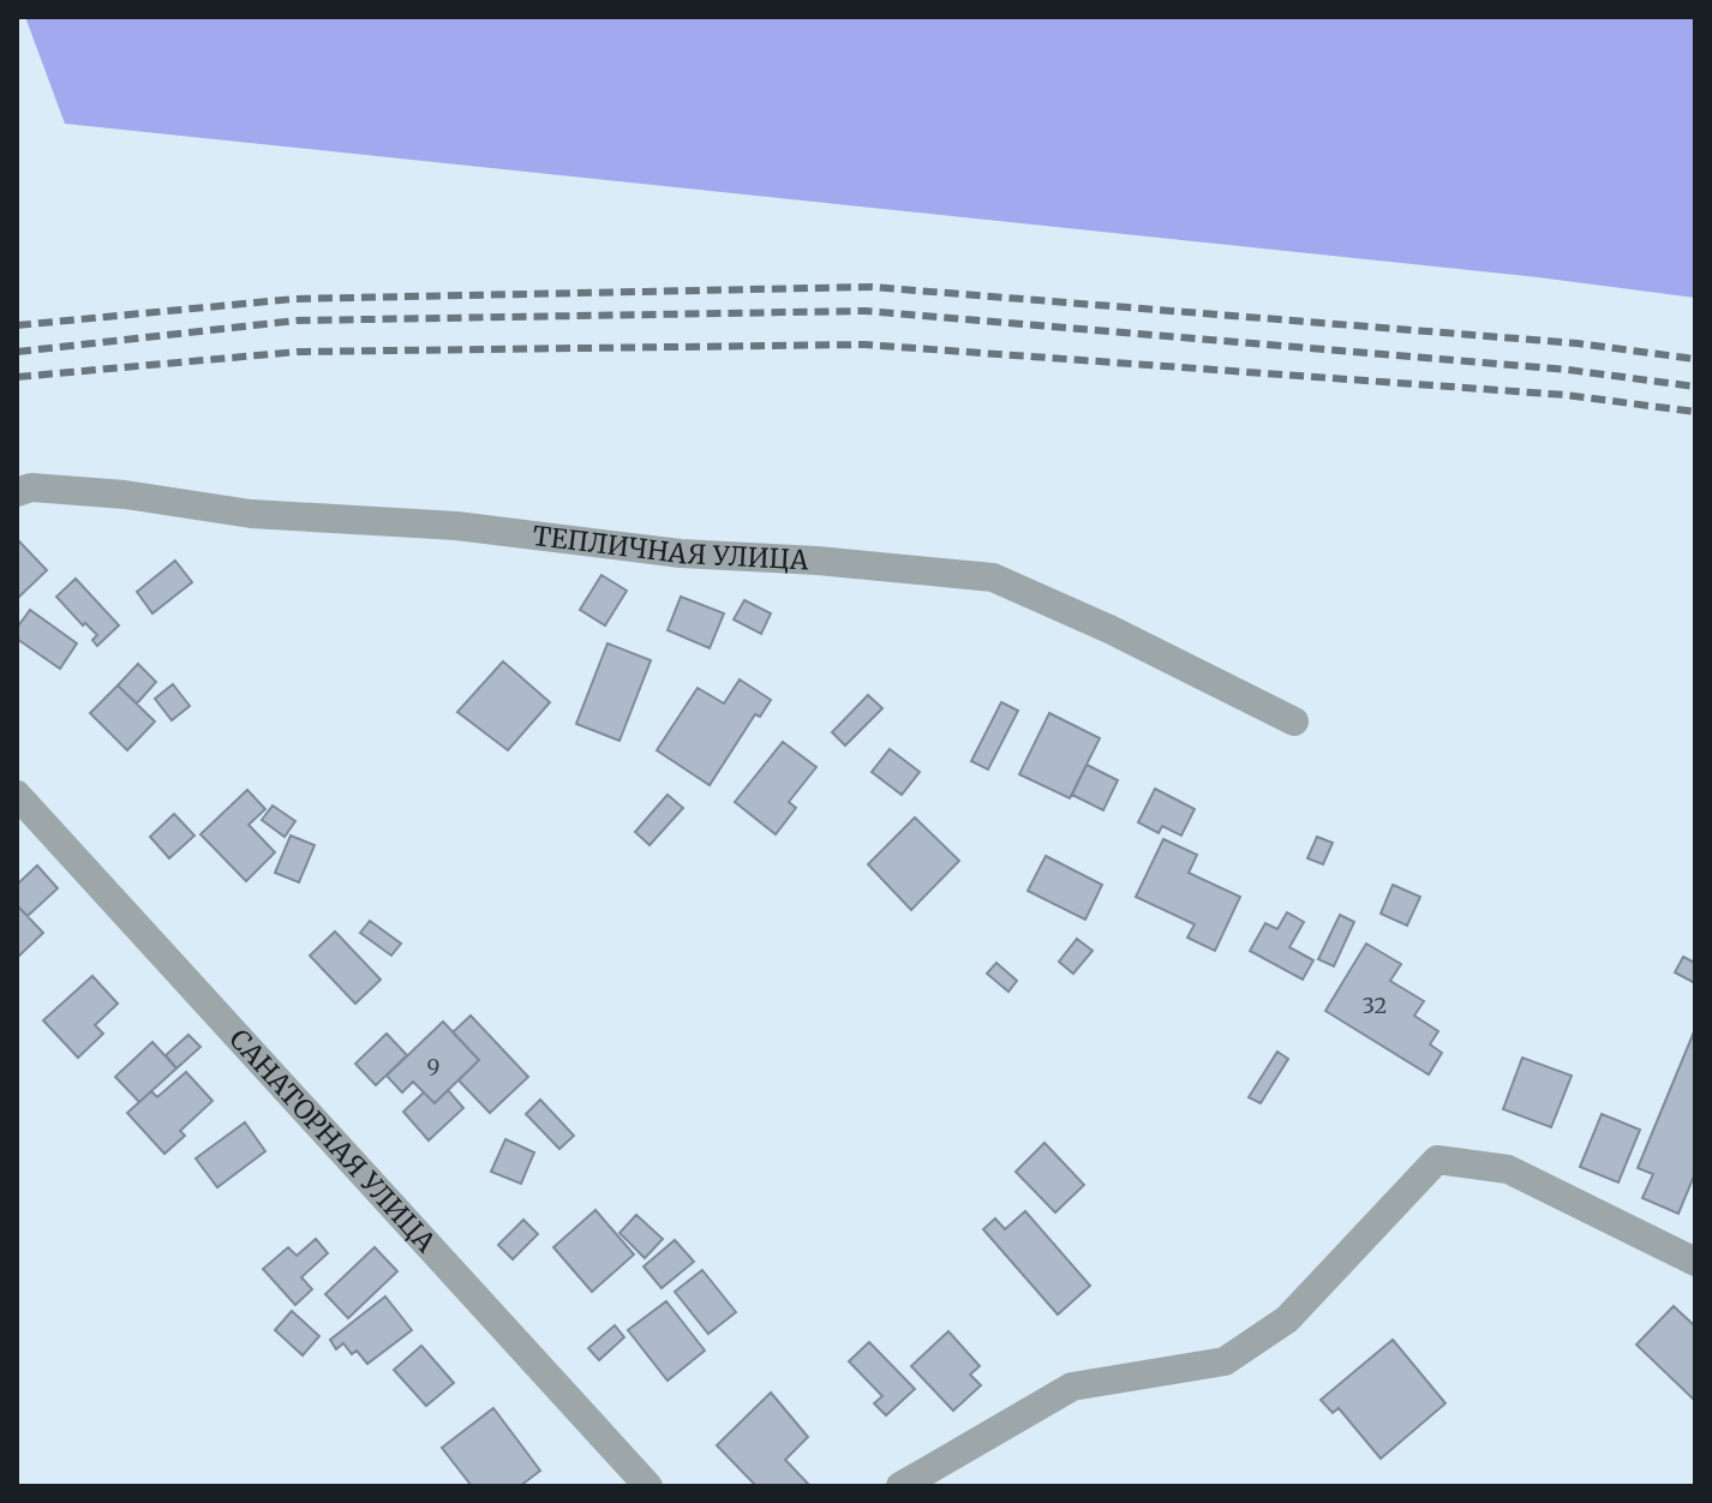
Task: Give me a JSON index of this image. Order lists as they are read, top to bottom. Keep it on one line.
{"streets":{"street":["ТЕПЛИЧНАЯ УЛИЦА","САНАТОРНАЯ УЛИЦА"]},"house_numbers":["32","9"]}
